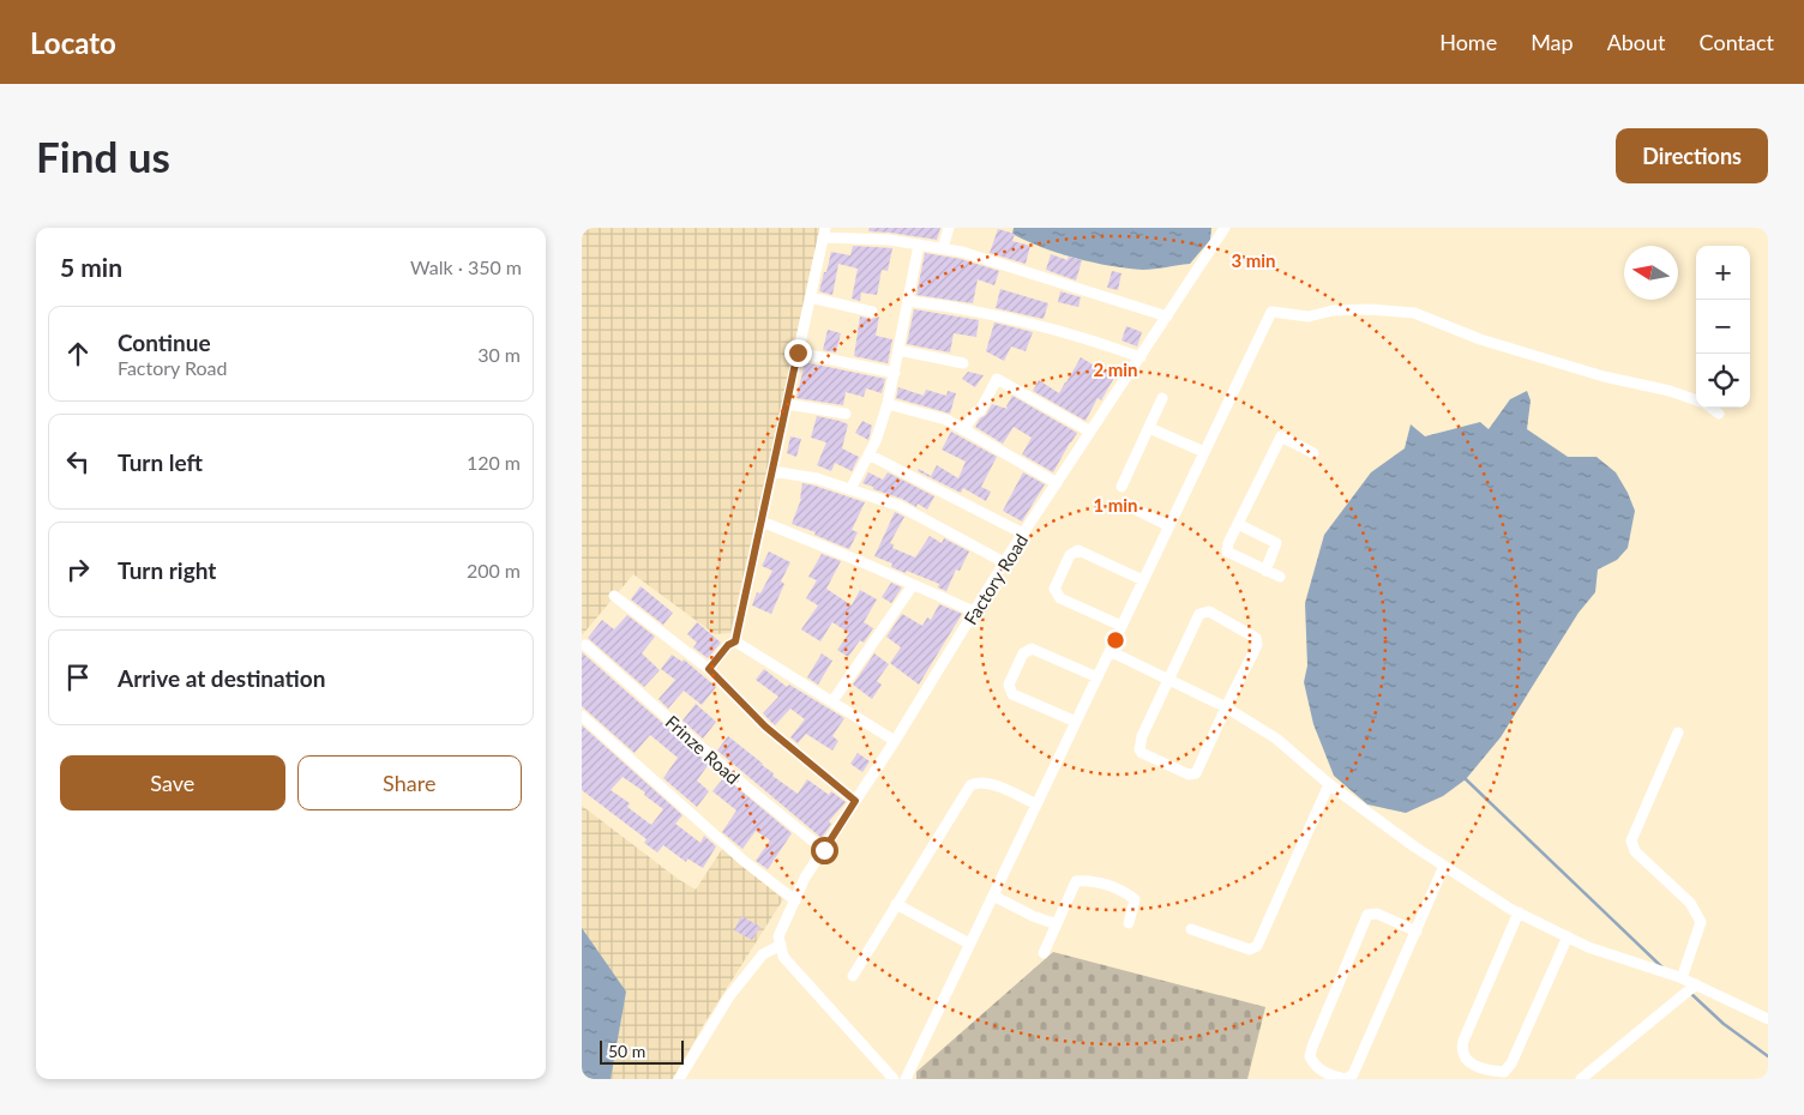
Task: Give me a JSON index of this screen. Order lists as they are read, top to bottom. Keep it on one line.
{"streets":{"street":["Factory Road","Frinze Road"]},"crossings":[["Factory Road","Frinze Road"]],"scale_bar":"50 m","north":"left","page":{"header":"Locato","nav":["Home","Map","About","Contact"],"buttons":["Directions",["Save","Share"]],"title":"Find us","heading":["5 min","Walk · 350 m"],"map_buttons":["+","−"],"list":[["Continue","Factory Road","30 m"],["Turn left","120 m"],["Turn right","200 m"],"Arrive at destination"],"scale":"50 m"},"rings":["3 min","2 min","1 min"]}
